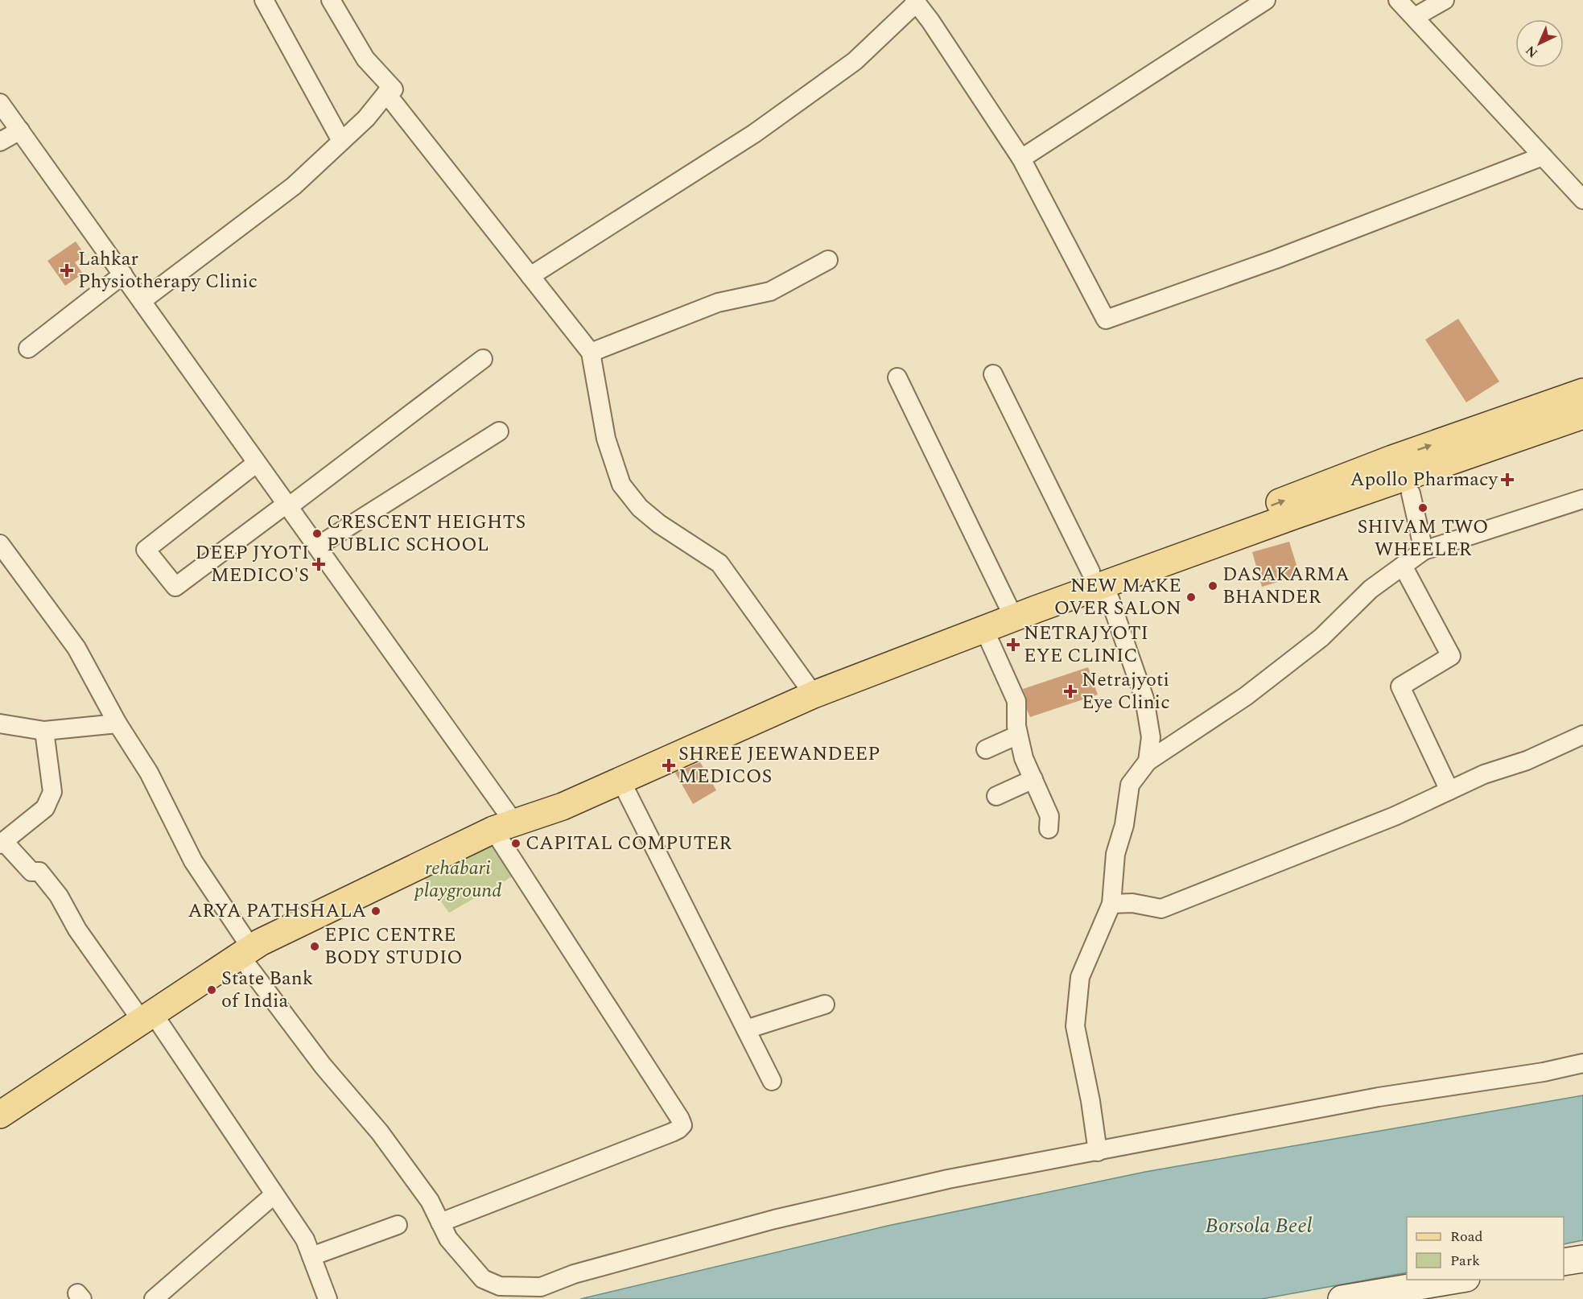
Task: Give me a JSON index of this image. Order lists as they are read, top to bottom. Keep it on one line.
{"water":["Borsola Beel"],"parks":["rehabari playground"],"places":{"health":["Lahkar Physiotherapy Clinic","Apollo Pharmacy","DEEP JYOTI MEDICO'S","NETRAJYOTI EYE CLINIC","Netrajyoti Eye Clinic","SHREE JEEWANDEEP MEDICOS"],"other":["SHIVAM TWO WHEELER","CRESCENT HEIGHTS PUBLIC SCHOOL","DASAKARMA BHANDER","NEW MAKE OVER SALON","CAPITAL COMPUTER","ARYA PATHSHALA","EPIC CENTRE BODY STUDIO","State Bank of India"]},"legend":["Road","Park"],"north":"bottom left"}
